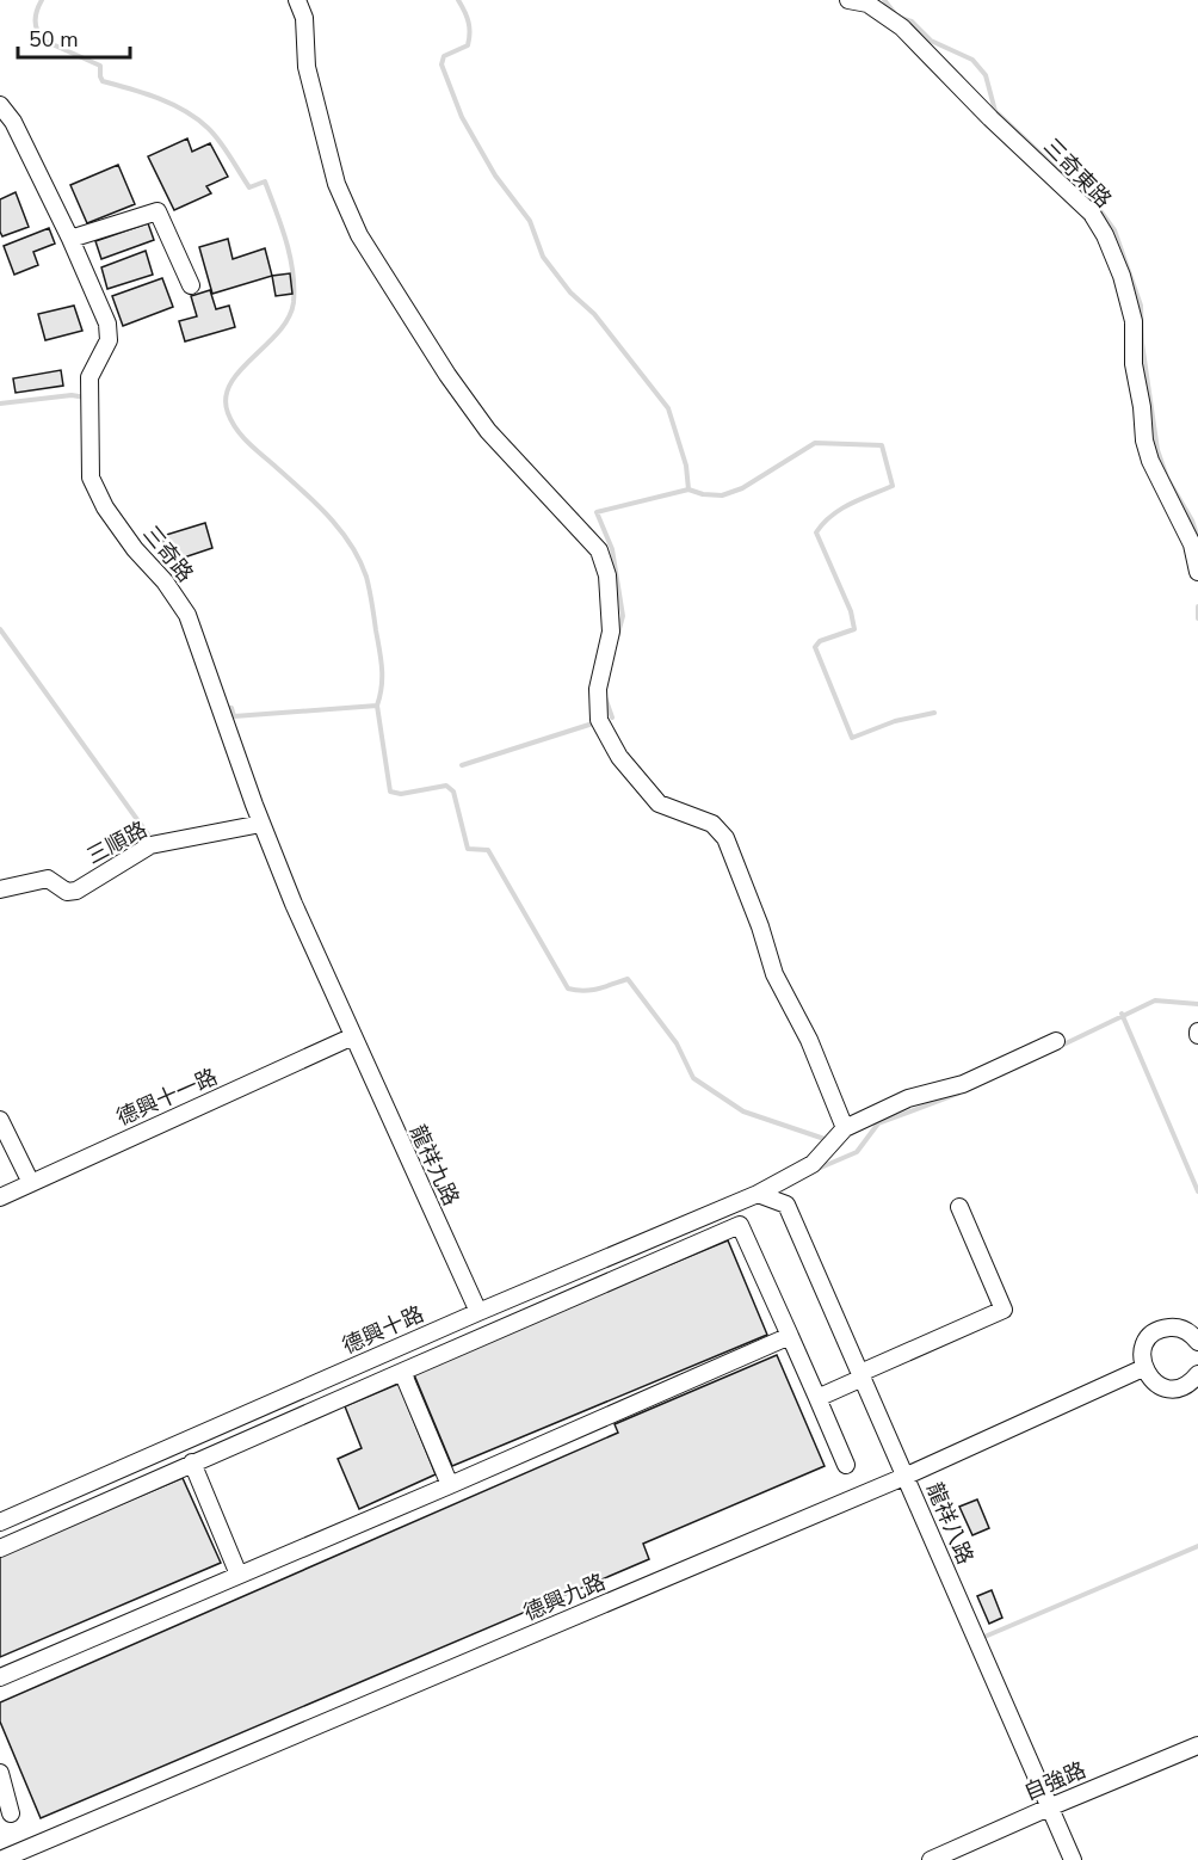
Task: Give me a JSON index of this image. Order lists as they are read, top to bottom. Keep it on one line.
{"streets":{"street":["三奇東路","三奇路","三順路","德興十一路","龍祥九路","德興十路","龍祥八路","德興九路","自強路"]},"crossings":[["三奇路","三順路"],["三奇路","德興十一路"],["三奇路","龍祥九路"],["德興十一路","龍祥九路"],["龍祥九路","德興十路"],["德興十路","龍祥八路"],["龍祥八路","德興九路"],["龍祥八路","自強路"]],"scale_bar":"50 m"}
